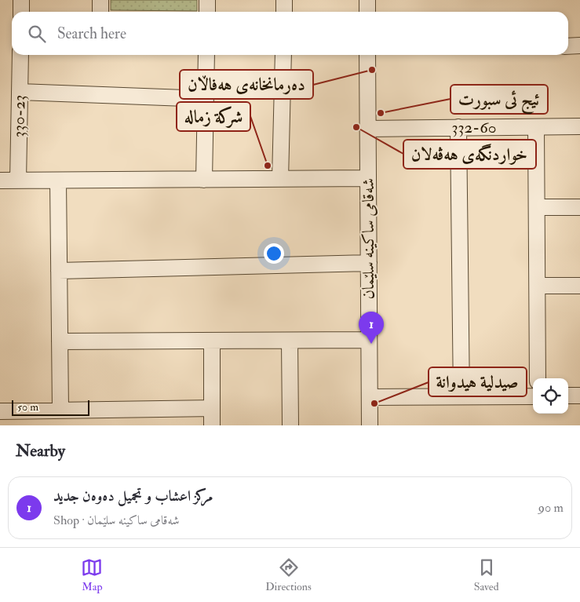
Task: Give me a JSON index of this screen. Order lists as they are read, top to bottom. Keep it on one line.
{"streets":{"street":["330-23","332-60","شەقامی ساکینە سلێمان"]},"crossings":[["332-60","شەقامی ساکینە سلێمان"]],"places":["دەرمانخانەی هەفاڵان","ئیج ئی سبورت","خواردنگەی هەڤەلان","شركة زماله","صيدلية هيدوانة"],"scale_bar":"50 m","page":{"search":"Search here","pins":"1","scale":"50 m","heading":"Nearby","list":[{"mark":"1","name":"مرکز اعشاب و تجمیل دەوەن جدید","note":"Shop · شەقامی ساکینە سلێمان","value":"90 m"}],"nav":["Map","Directions","Saved"]}}
